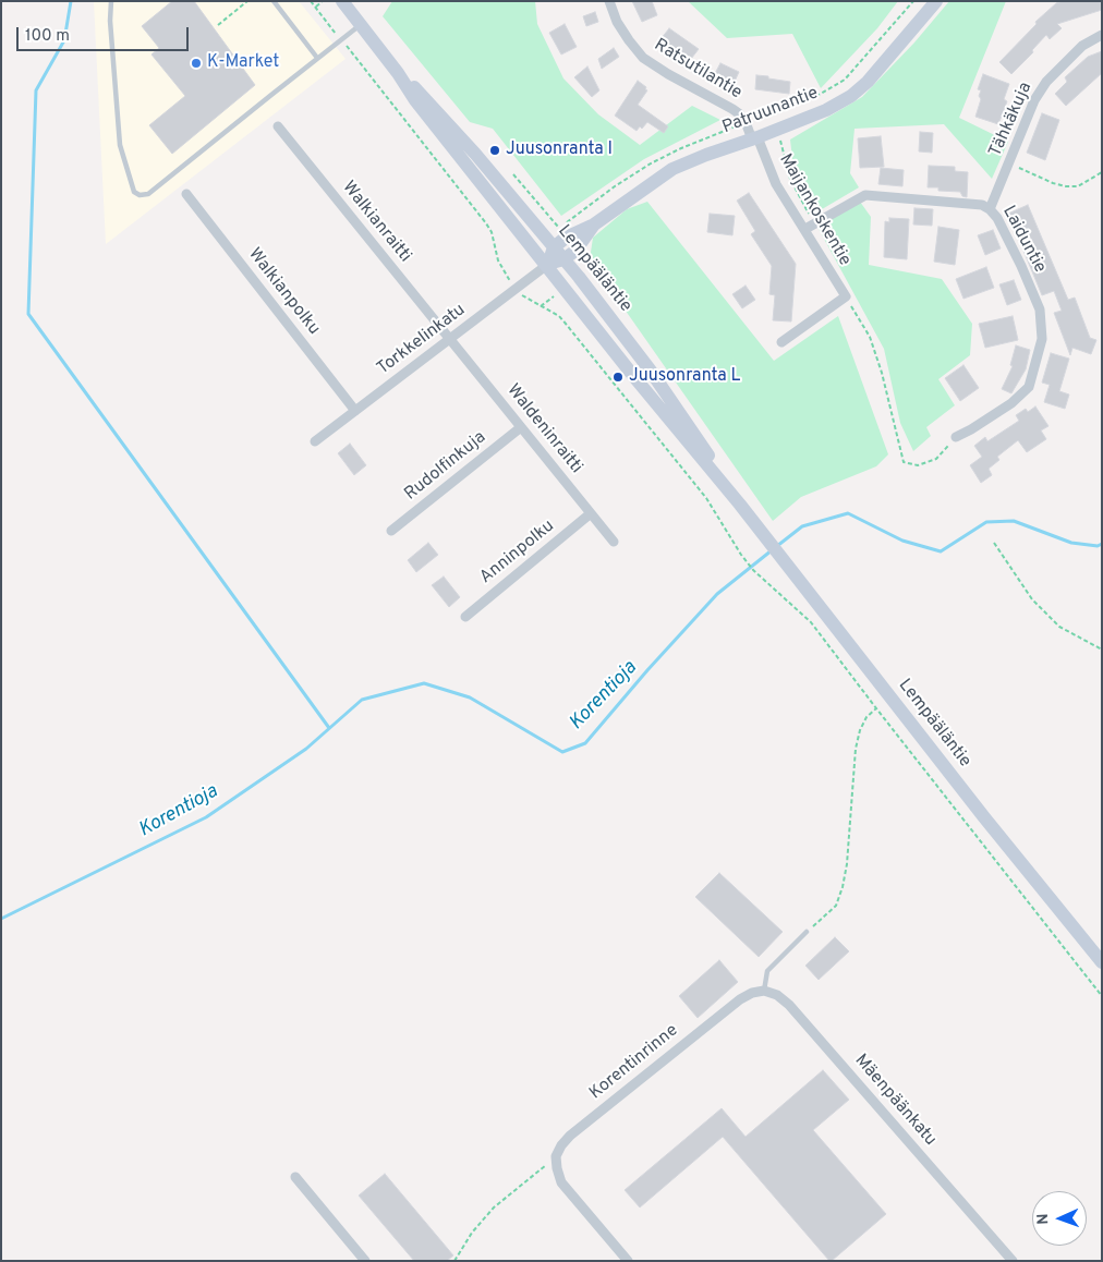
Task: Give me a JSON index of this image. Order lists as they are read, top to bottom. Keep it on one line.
{"streets":{"main road":["Patruunantie","Lempääläntie"],"street":["Ratsutilantie","Tähkäkuja","Maijankoskentie","Walkianraitti","Laiduntie","Walkianpolku","Torkkelinkatu","Waldeninraitti","Rudolfinkuja","Anninpolku","Korentinrinne","Mäenpäänkatu"]},"crossings":[["Ratsutilantie","Patruunantie"],["Ratsutilantie","Maijankoskentie"],["Patruunantie","Maijankoskentie"],["Patruunantie","Lempääläntie"],["Patruunantie","Torkkelinkatu"],["Tähkäkuja","Laiduntie"],["Maijankoskentie","Laiduntie"],["Walkianraitti","Torkkelinkatu"],["Walkianraitti","Waldeninraitti"],["Lempääläntie","Torkkelinkatu"],["Walkianpolku","Torkkelinkatu"],["Torkkelinkatu","Waldeninraitti"],["Waldeninraitti","Rudolfinkuja"],["Waldeninraitti","Anninpolku"],["Korentinrinne","Mäenpäänkatu"]],"water":["Korentioja"],"places":["K-Market","Juusonranta I","Juusonranta L"],"scale_bar":"100 m","north":"left"}
